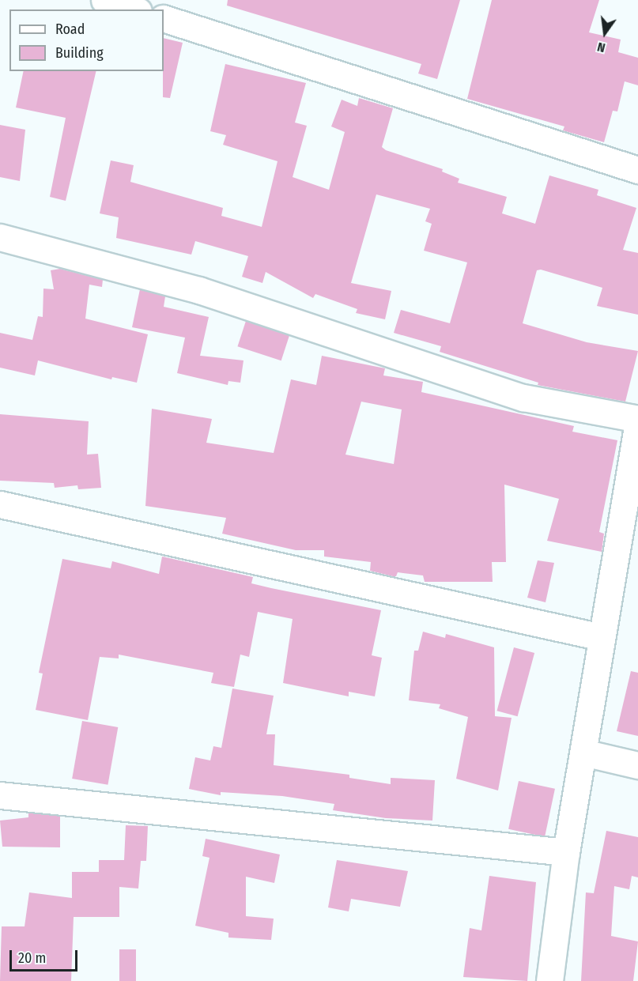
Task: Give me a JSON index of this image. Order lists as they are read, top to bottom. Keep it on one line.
{"legend":["Road","Building"],"scale_bar":"20 m","north":"bottom"}
